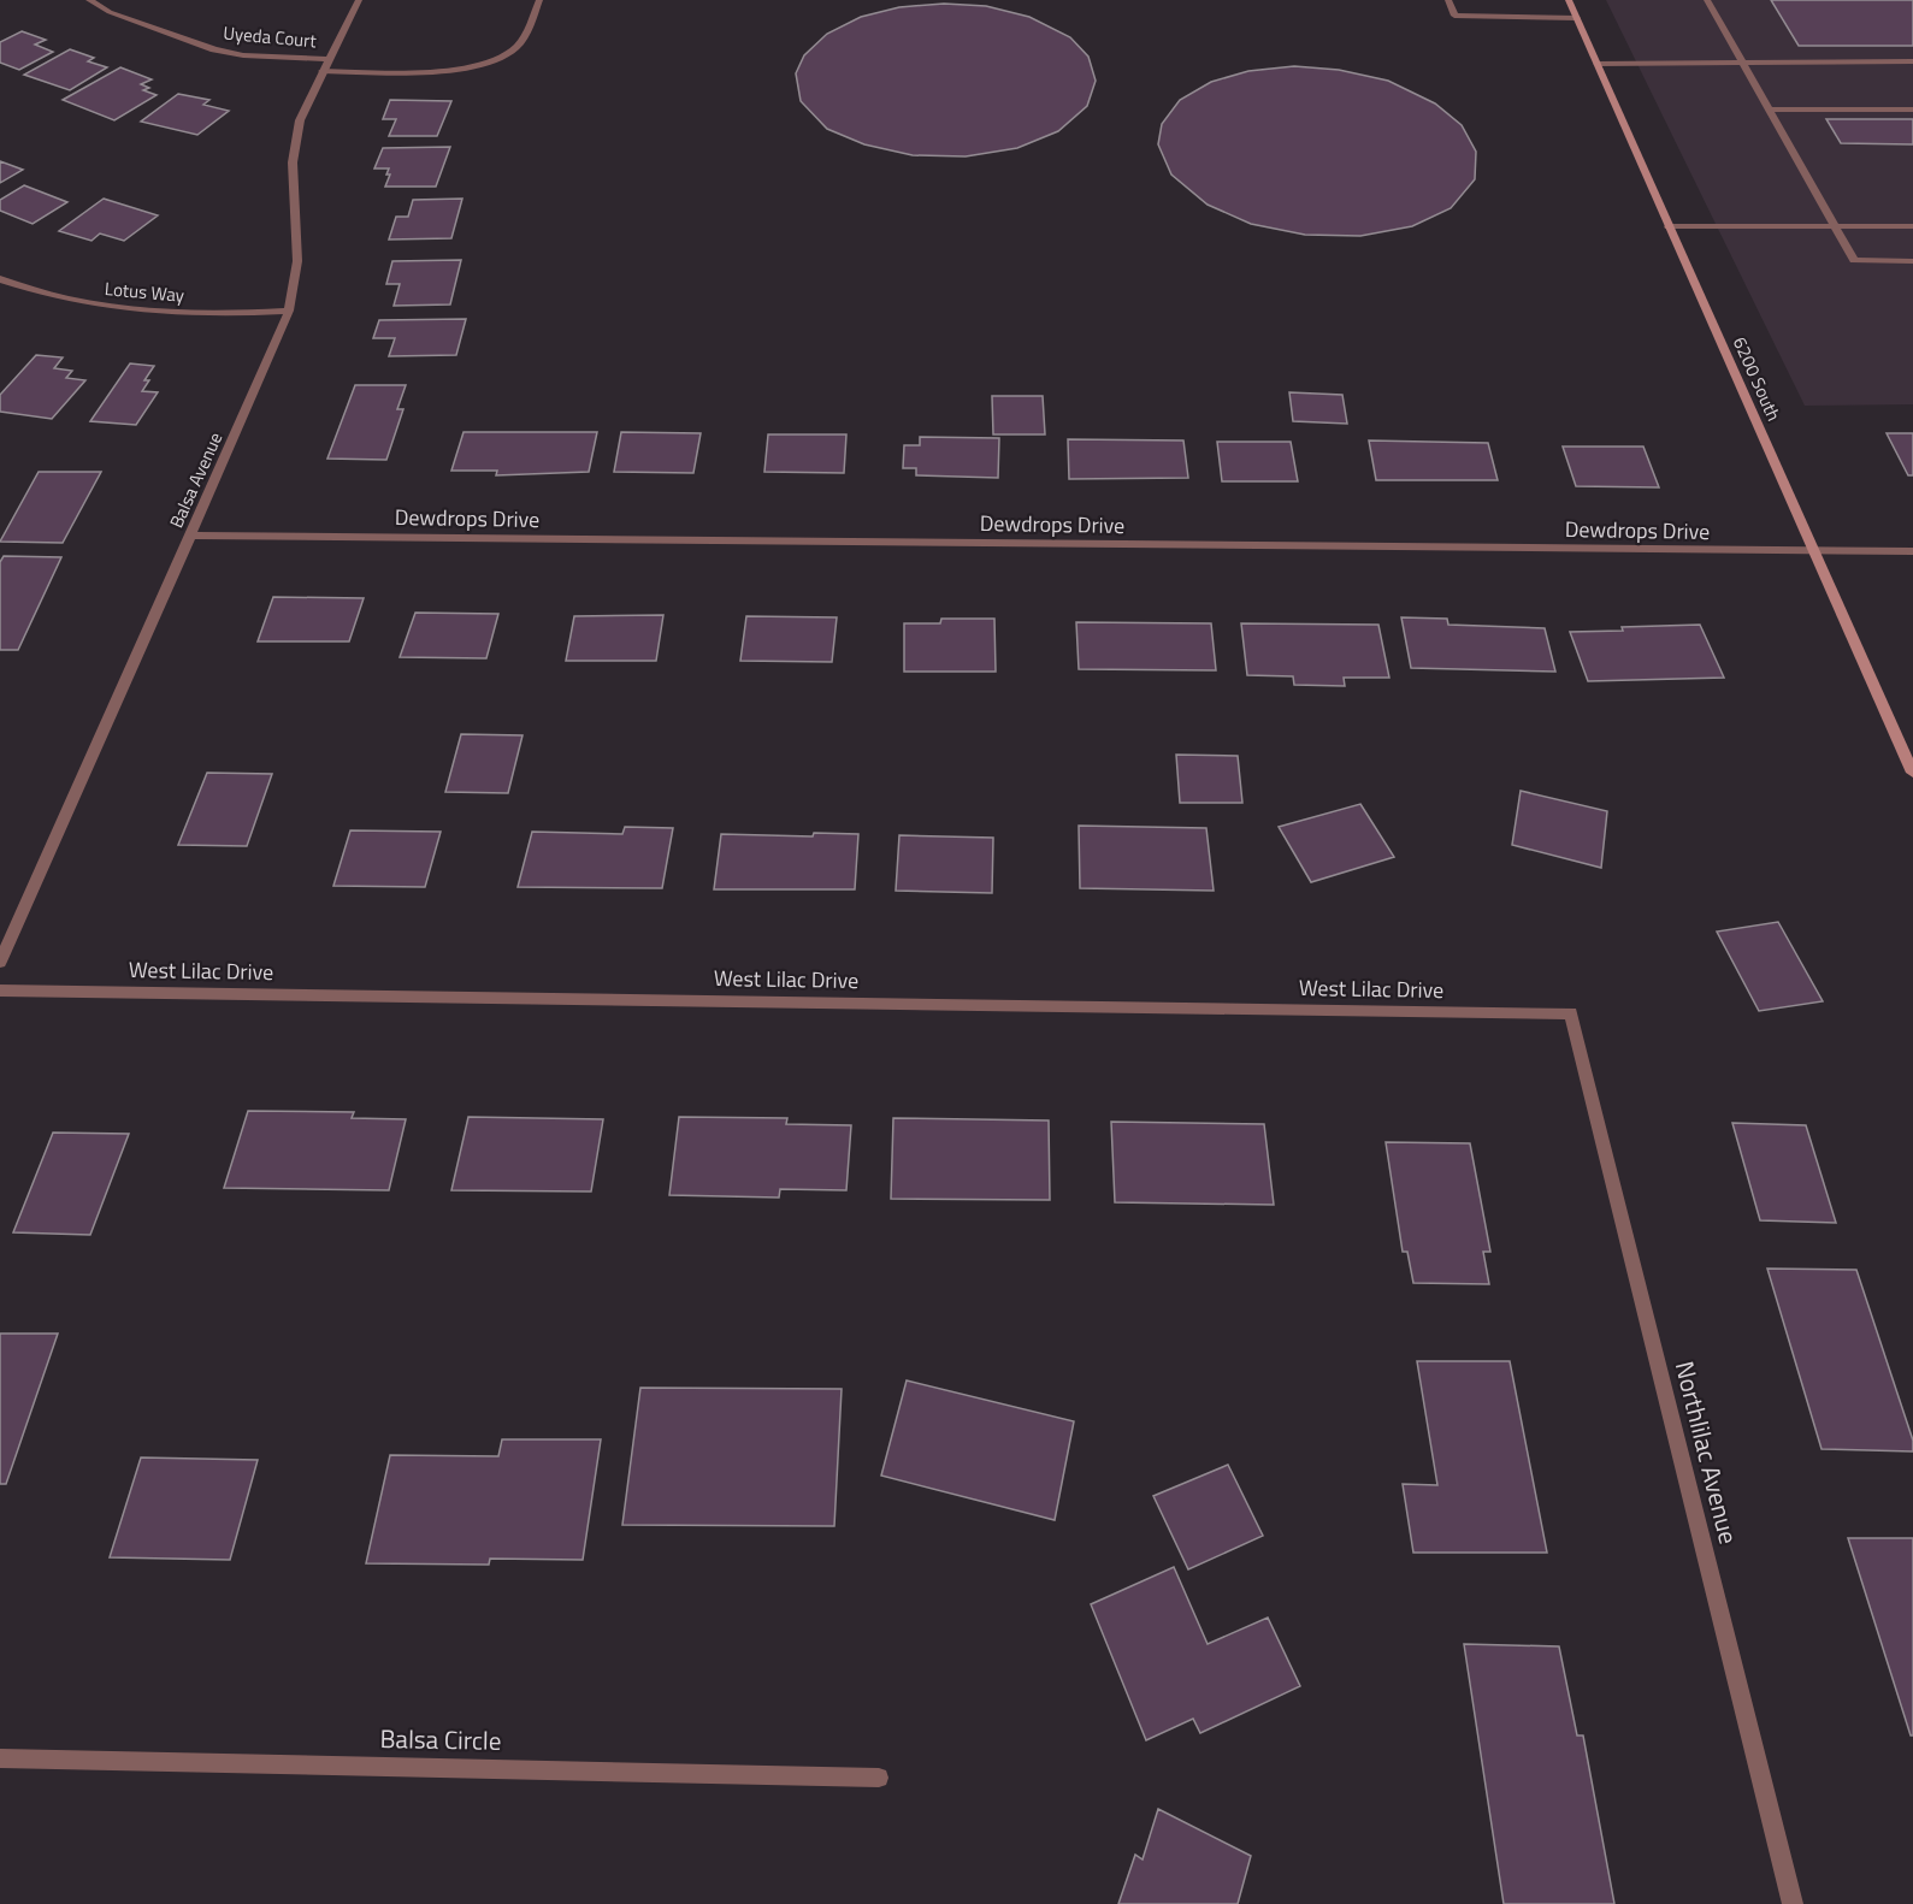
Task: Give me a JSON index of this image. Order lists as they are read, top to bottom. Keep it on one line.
{"streets":{"main road":["6200 South"],"street":["Uyeda Court","Lotus Way","Balsa Avenue","Dewdrops Drive","West Lilac Drive","Northlilac Avenue","Balsa Circle"]},"crossings":[["Uyeda Court","Balsa Avenue"],["Lotus Way","Balsa Avenue"],["6200 South","Dewdrops Drive"],["Balsa Avenue","Dewdrops Drive"],["West Lilac Drive","Northlilac Avenue"]]}
